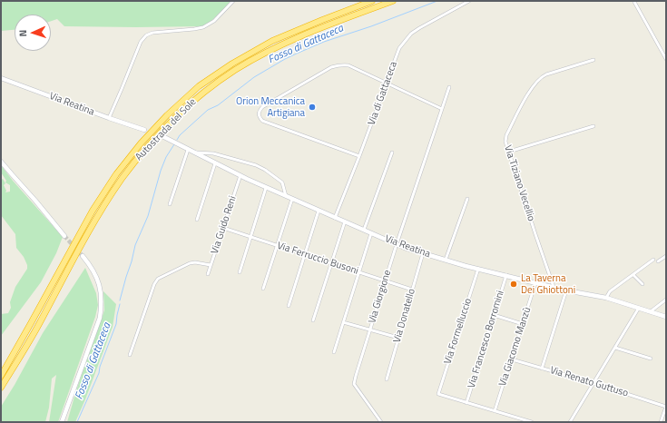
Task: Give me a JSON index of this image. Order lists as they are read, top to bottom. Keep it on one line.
{"streets":{"highway":["Autostrada del Sole"],"street":["Via di Gattaceca","Via Reatina","Via Tiziano Vecellio","Via Guido Reni","Via Ferruccio Busoni","Via Giorgione","Via Donatello","Via Formelluccio","Via Francesco Borromini","Via Giacomo Manzù","Via Renato Guttuso"]},"crossings":[["Via di Gattaceca","Via Reatina"],["Via Reatina","Via Tiziano Vecellio"],["Via Reatina","Via Guido Reni"],["Via Reatina","Via Giorgione"],["Via Reatina","Via Donatello"],["Via Reatina","Via Formelluccio"],["Via Reatina","Via Francesco Borromini"],["Via Reatina","Via Giacomo Manzù"],["Via Guido Reni","Via Ferruccio Busoni"],["Via Ferruccio Busoni","Via Giorgione"],["Via Ferruccio Busoni","Via Donatello"],["Via Formelluccio","Via Francesco Borromini"],["Via Giacomo Manzù","Via Renato Guttuso"]],"water":["Fosso di Gattaceca"],"places":["Orion Meccanica Artigiana","La Taverna Dei Ghiottoni"],"north":"left"}
